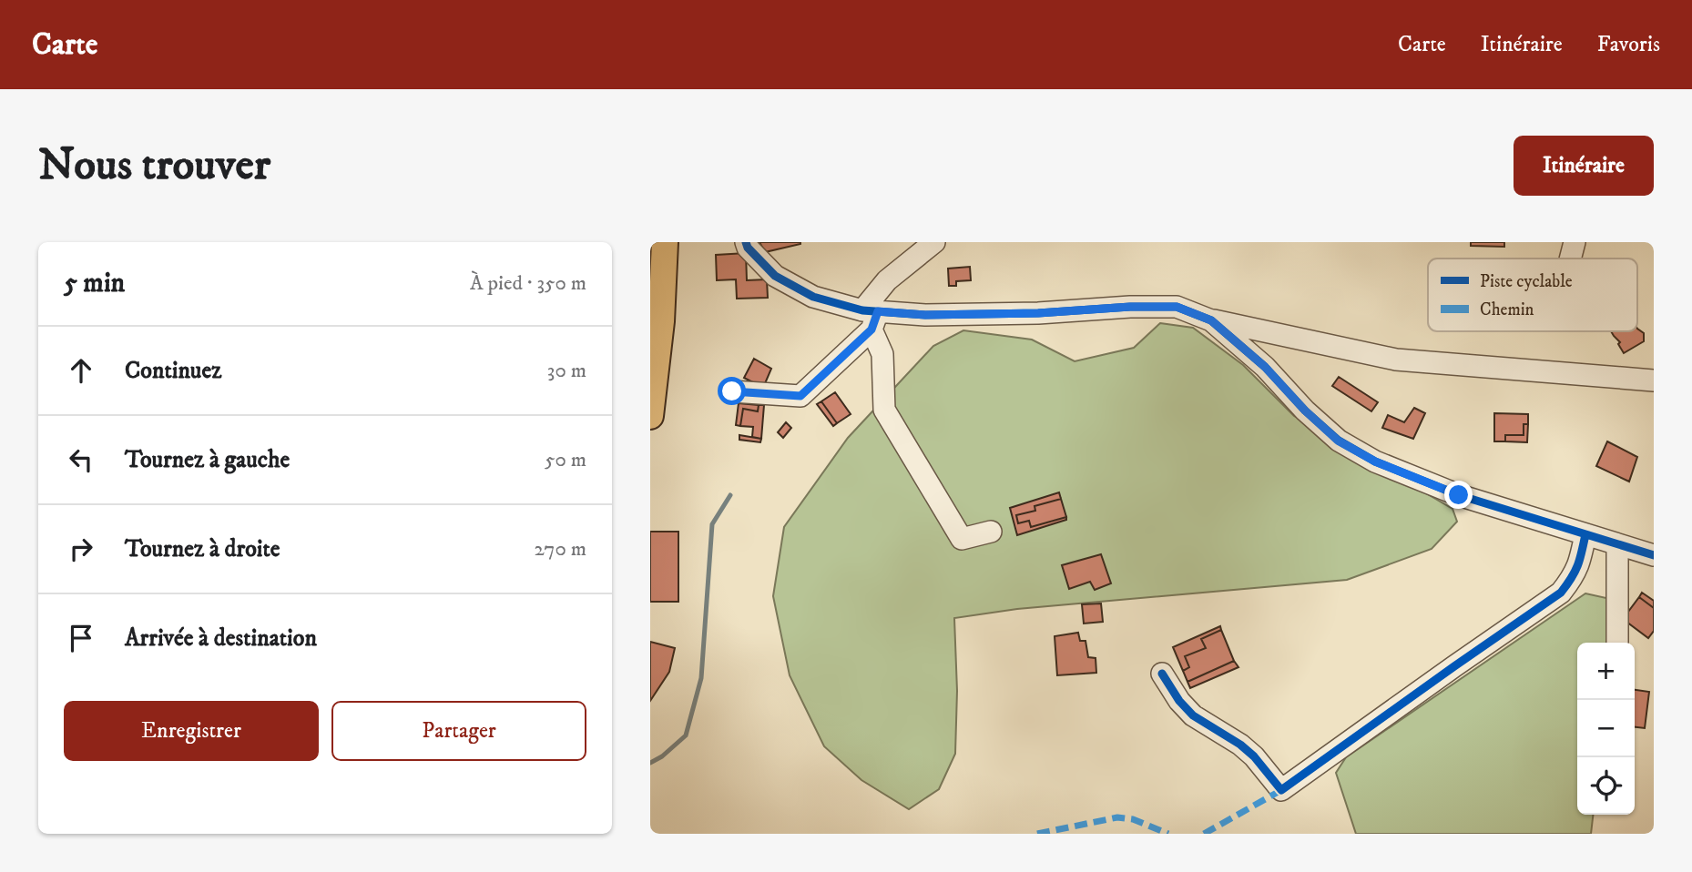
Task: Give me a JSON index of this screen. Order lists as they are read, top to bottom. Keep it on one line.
{"legend":["Piste cyclable","Chemin"],"page":{"header":"Carte","nav":["Carte","Itinéraire","Favoris"],"buttons":["Itinéraire",["Enregistrer","Partager"]],"title":"Nous trouver","heading":["5 min","À pied · 350 m"],"list":[["Continuez","30 m"],["Tournez à gauche","50 m"],["Tournez à droite","270 m"],"Arrivée à destination"],"map_buttons":["+","−"]}}
